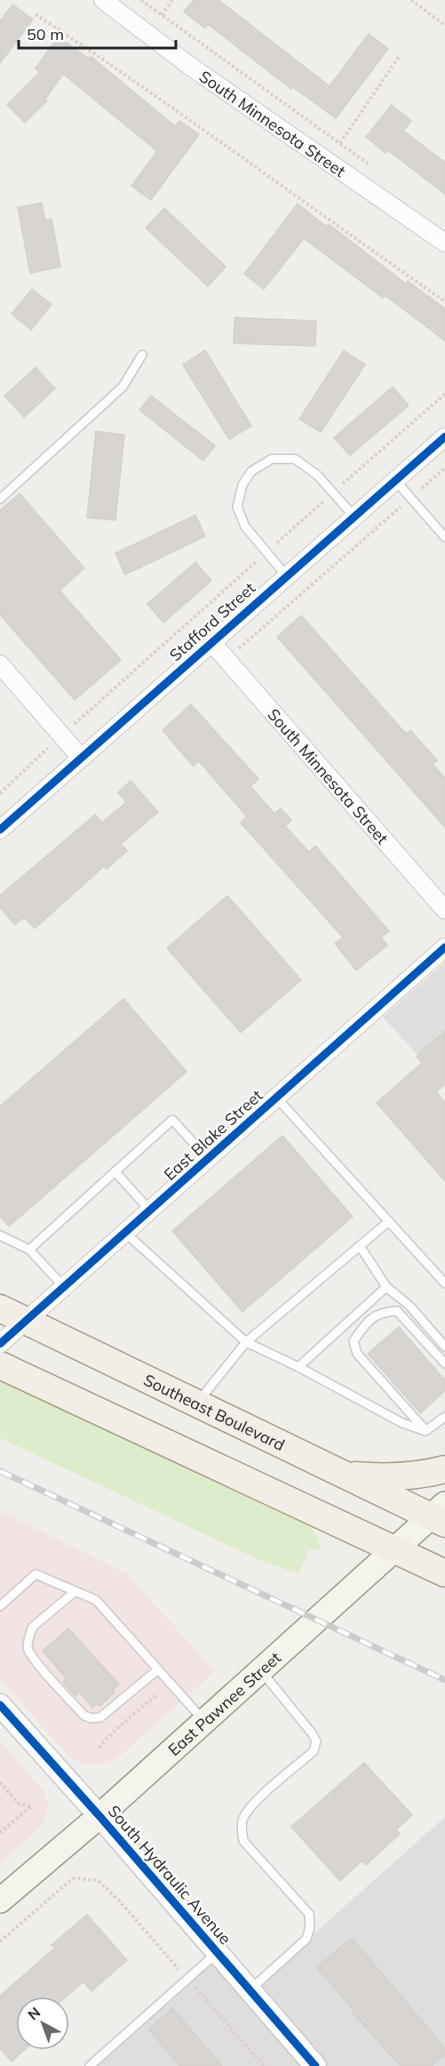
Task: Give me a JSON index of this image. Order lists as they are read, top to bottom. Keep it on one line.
{"streets":{"main road":["Southeast Boulevard","East Pawnee Street"],"street":["South Minnesota Street","Stafford Street","East Blake Street","South Hydraulic Avenue"]},"crossings":[["South Minnesota Street","Stafford Street"],["East Blake Street","Southeast Boulevard"],["Southeast Boulevard","East Pawnee Street"],["East Pawnee Street","South Hydraulic Avenue"]],"scale_bar":"50 m","north":"top left"}
